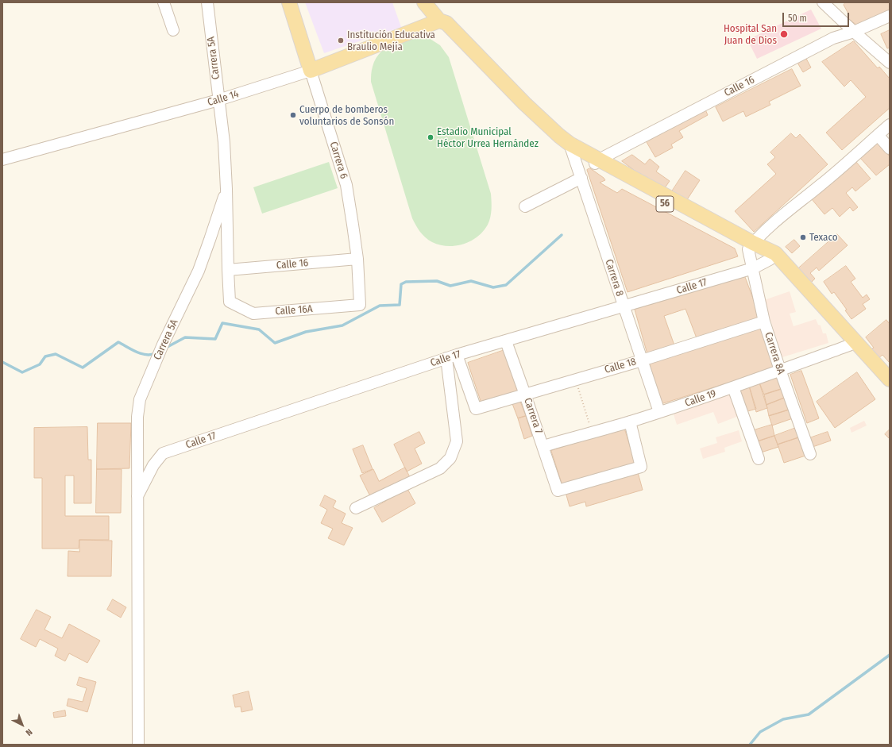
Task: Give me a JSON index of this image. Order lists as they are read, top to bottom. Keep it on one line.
{"streets":{"main road":["Calle 14","Carrera 6","56"],"street":["Carrera 5A","Calle 16","Carrera 8","Calle 17","Calle 16A","Carrera 8A","Calle 18","Calle 19","Carrera 7"]},"crossings":[["Carrera 5A","Calle 16"],["Carrera 5A","Calle 14"],["Carrera 5A","Calle 17"],["Carrera 5A","Calle 16A"],["Calle 16","Carrera 6"],["Calle 16","56"],["Calle 14","Carrera 6"],["Calle 14","56"],["Carrera 6","Calle 16A"],["56","Carrera 8"],["56","Calle 17"],["56","Carrera 8A"],["56","Calle 19"],["Carrera 8","Calle 17"],["Carrera 8","Calle 18"],["Carrera 8","Calle 19"],["Calle 17","Carrera 8A"],["Calle 17","Calle 18"],["Calle 17","Carrera 7"],["Carrera 8A","Calle 18"],["Carrera 8A","Calle 19"],["Calle 18","Carrera 7"],["Calle 19","Carrera 7"]],"places":["Hospital San Juan de Dios","Institución Educativa Braulio Mejía","Cuerpo de bomberos voluntarios de Sonsón","Estadio Municipal Héctor Urrea Hernández","Texaco"],"scale_bar":"50 m","north":"bottom right"}
